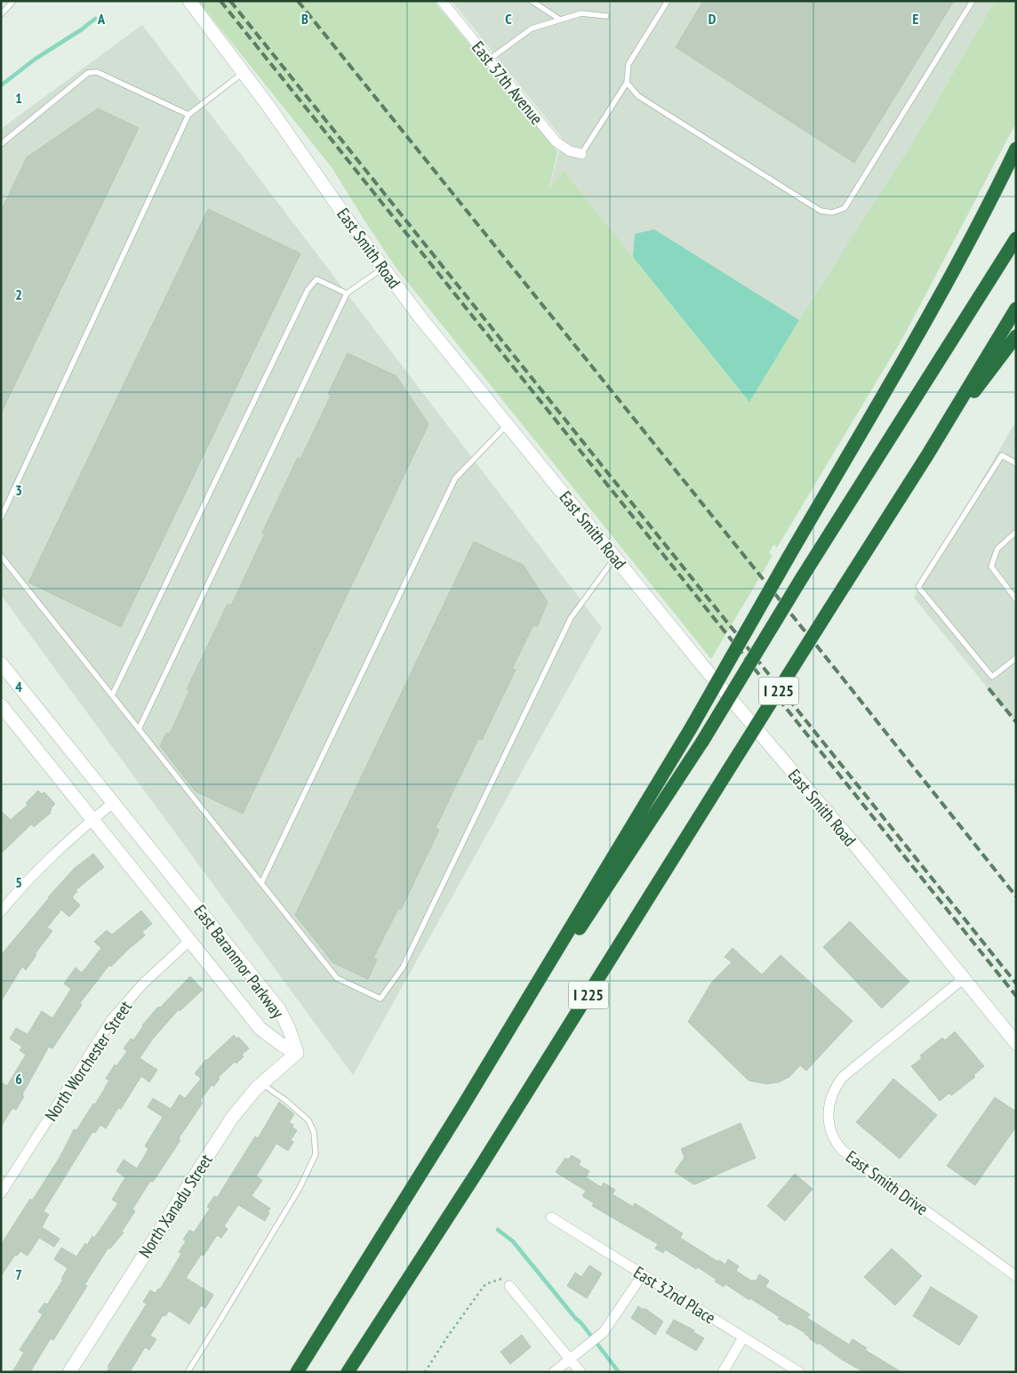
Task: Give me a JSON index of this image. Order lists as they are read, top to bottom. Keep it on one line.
{"streets":{"highway":["I 225"],"street":["East 37th Avenue","East Smith Road","East Baranmor Parkway","North Worchester Street","East Smith Drive","North Xanadu Street","East 32nd Place"]},"crossings":[["East Smith Road","East Smith Drive"],["East Baranmor Parkway","North Worchester Street"],["East Baranmor Parkway","North Xanadu Street"]],"grid":{"columns":["A","B","C","D","E"],"rows":["1","2","3","4","5","6","7"]}}
